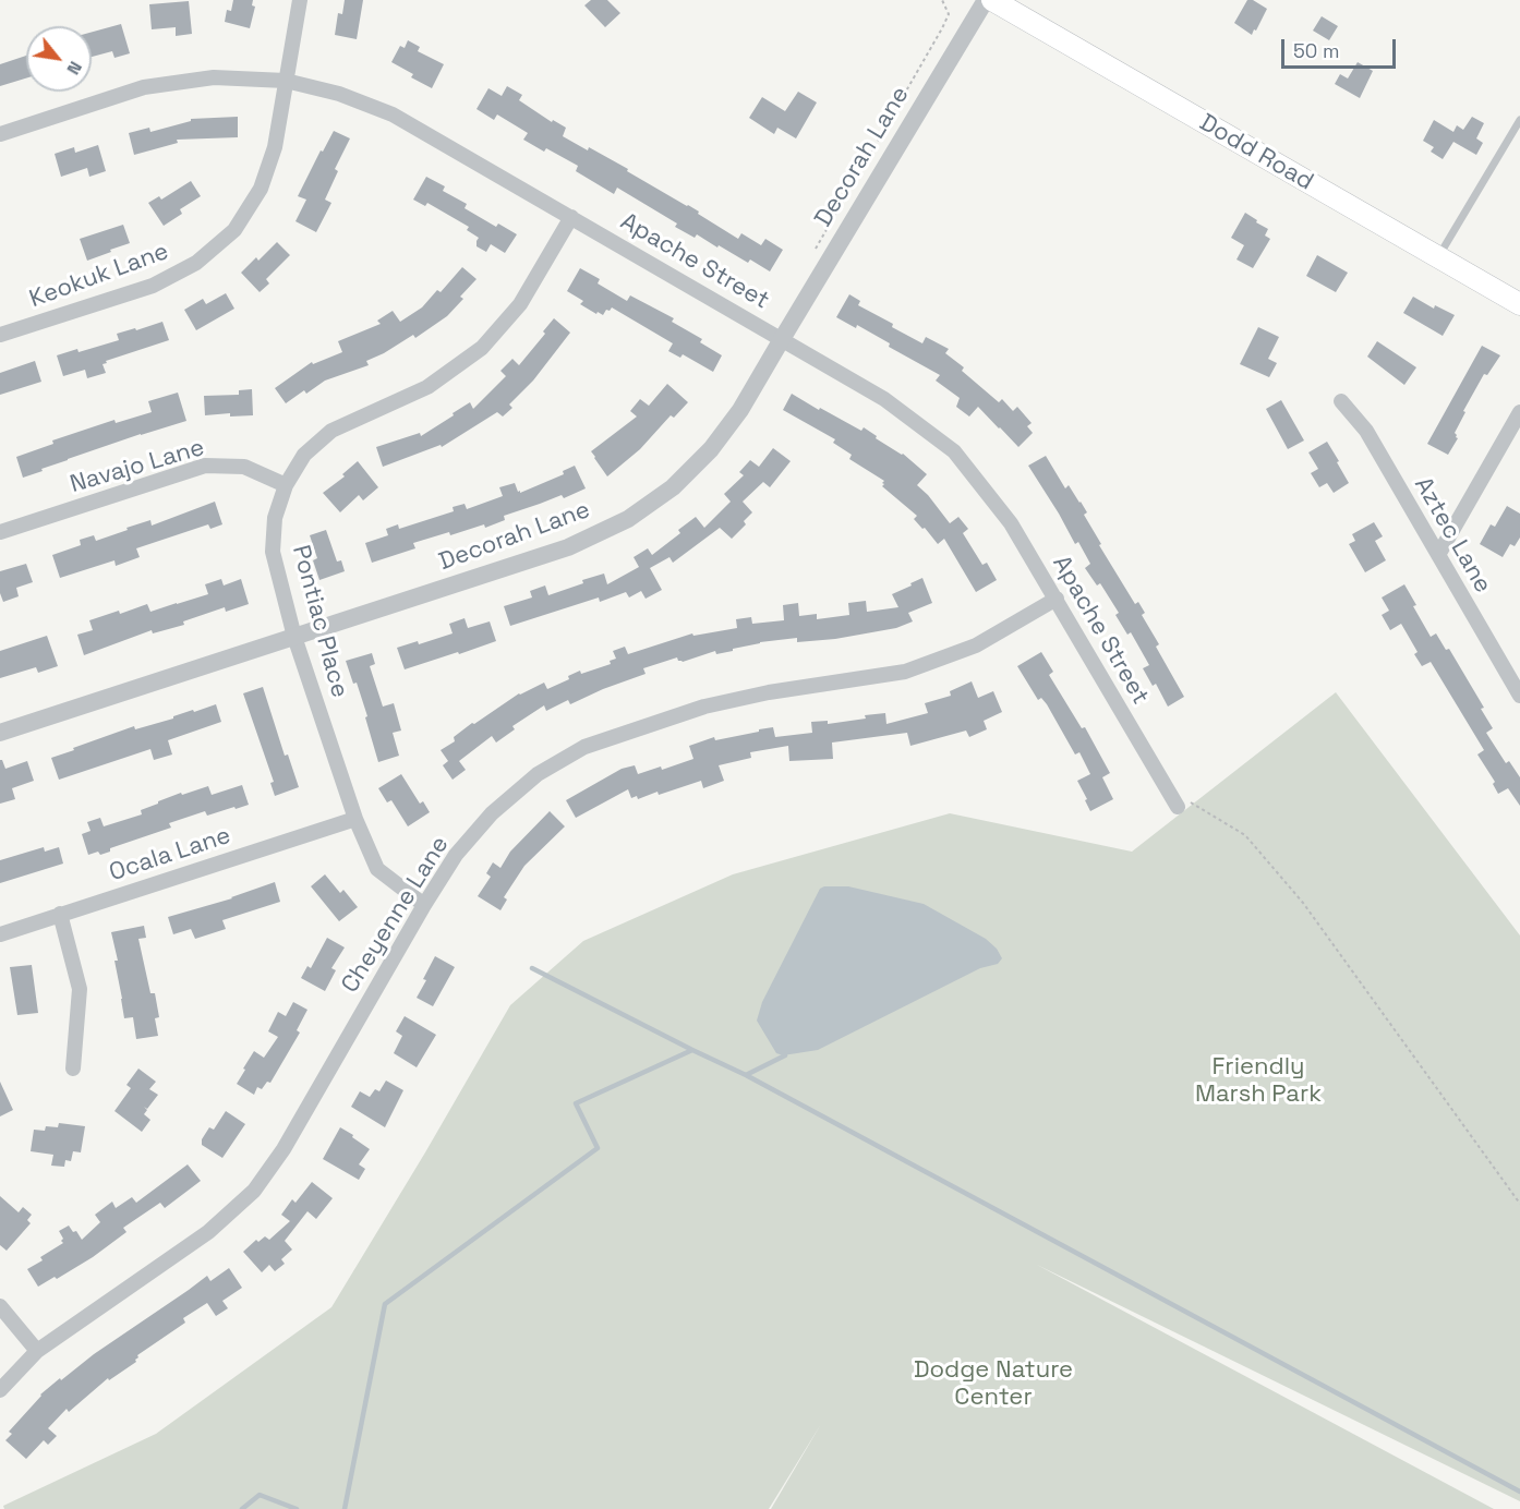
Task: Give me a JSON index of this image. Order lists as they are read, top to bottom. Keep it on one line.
{"streets":{"main road":["Dodd Road"],"street":["Decorah Lane","Apache Street","Keokuk Lane","Navajo Lane","Aztec Lane","Pontiac Place","Ocala Lane","Cheyenne Lane"]},"crossings":[["Decorah Lane","Apache Street"],["Decorah Lane","Pontiac Place"],["Apache Street","Keokuk Lane"],["Apache Street","Pontiac Place"],["Apache Street","Cheyenne Lane"],["Navajo Lane","Pontiac Place"],["Pontiac Place","Ocala Lane"],["Pontiac Place","Cheyenne Lane"]],"parks":["Friendly Marsh Park","Dodge Nature Center"],"scale_bar":"50 m","north":"bottom right"}
